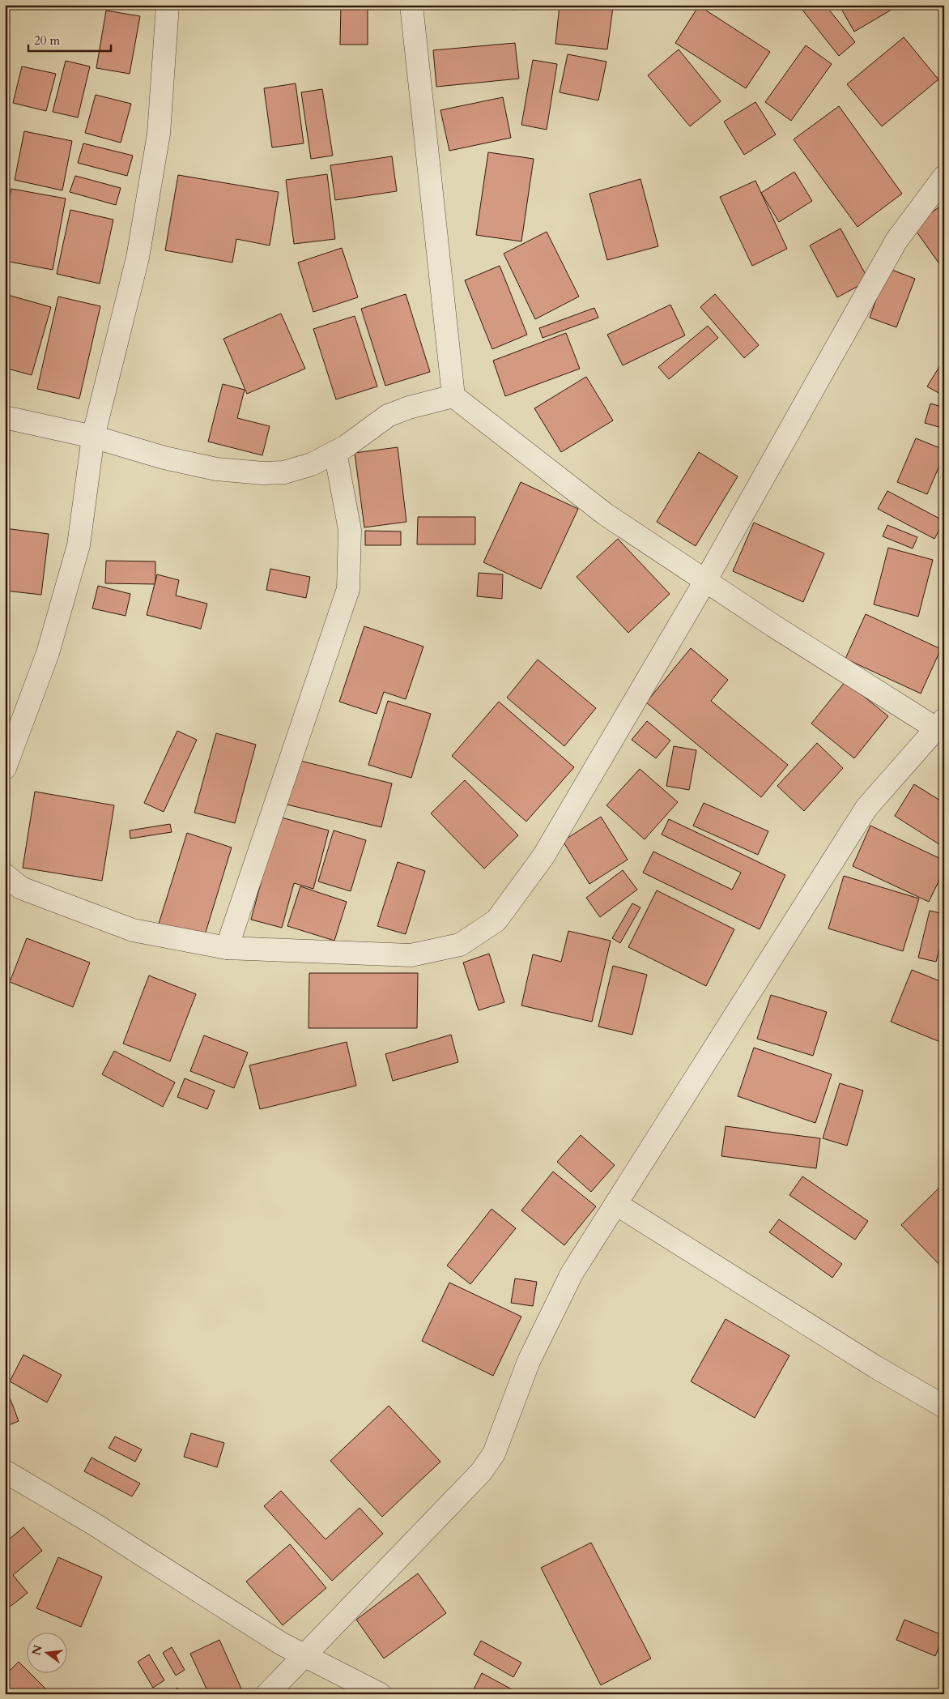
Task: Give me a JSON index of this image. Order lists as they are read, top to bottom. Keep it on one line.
{"scale_bar":"20 m","north":"left"}
